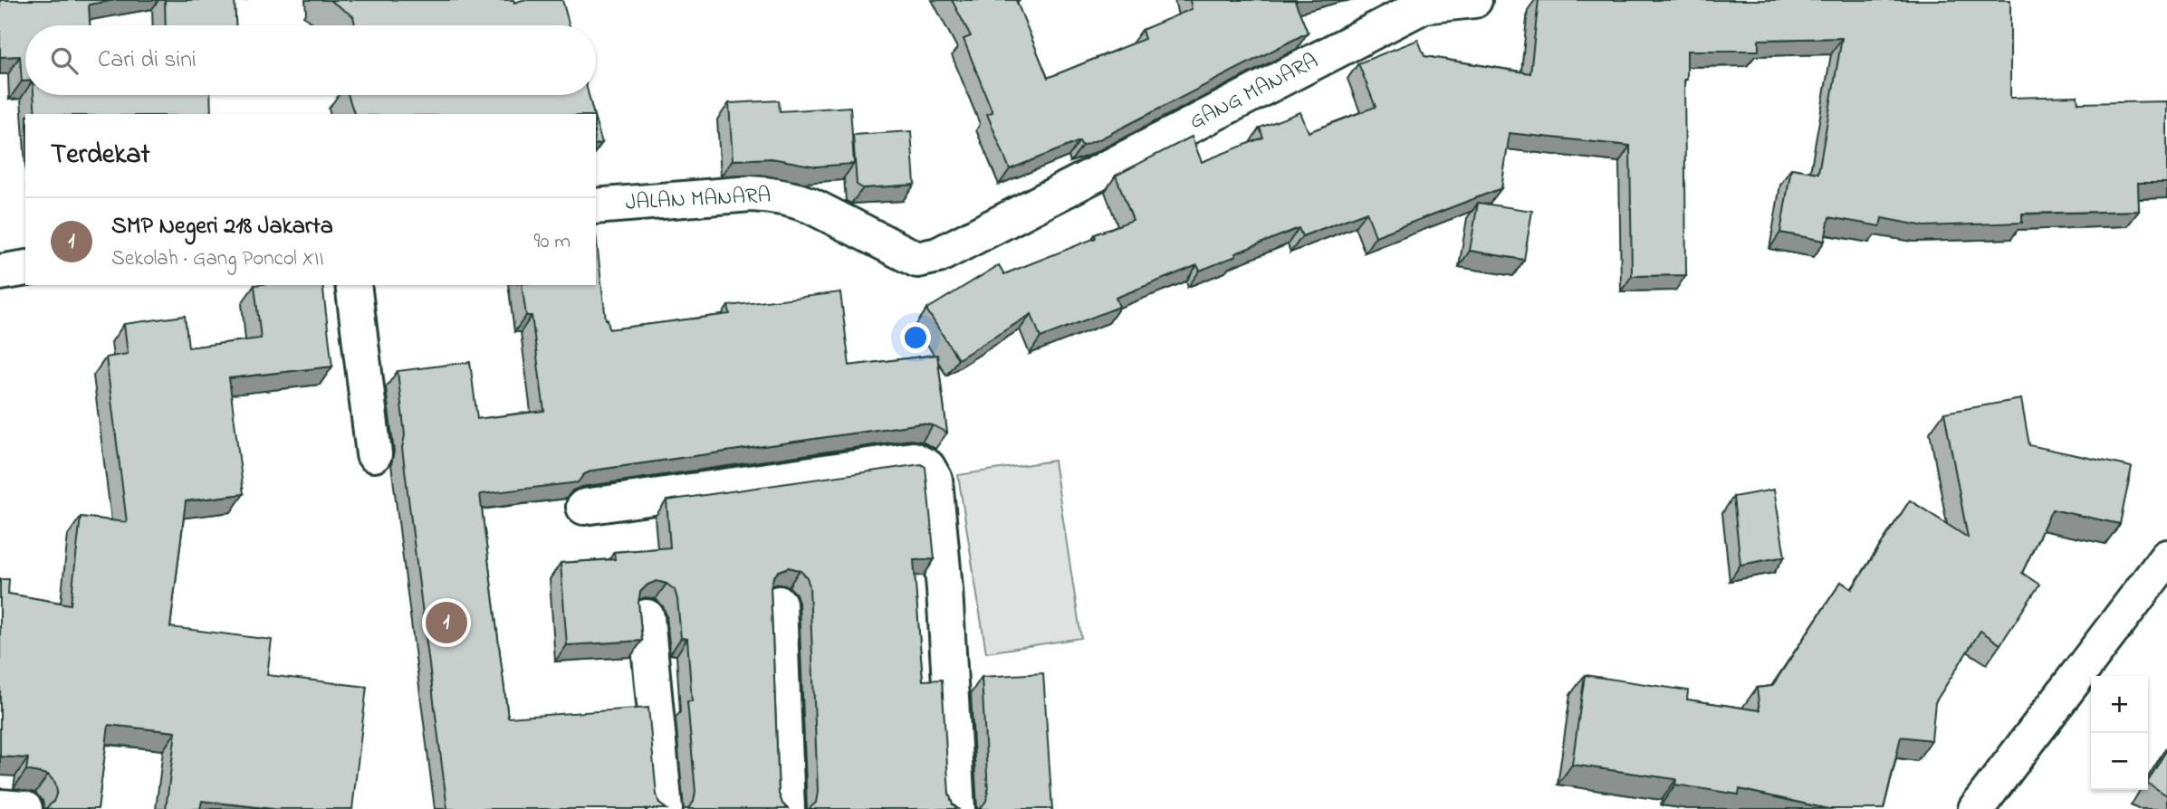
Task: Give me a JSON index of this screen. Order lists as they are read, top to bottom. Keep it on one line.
{"streets":{"street":["GANG MANARA","JALAN MANARA"]},"crossings":[["GANG MANARA","JALAN MANARA"]],"page":{"search":"Cari di sini","heading":"Terdekat","list":[{"mark":"1","name":"SMP Negeri 218 Jakarta","note":"Sekolah · Gang Poncol XII","value":"90 m"}],"pins":"1","map_buttons":["+","−"]}}
